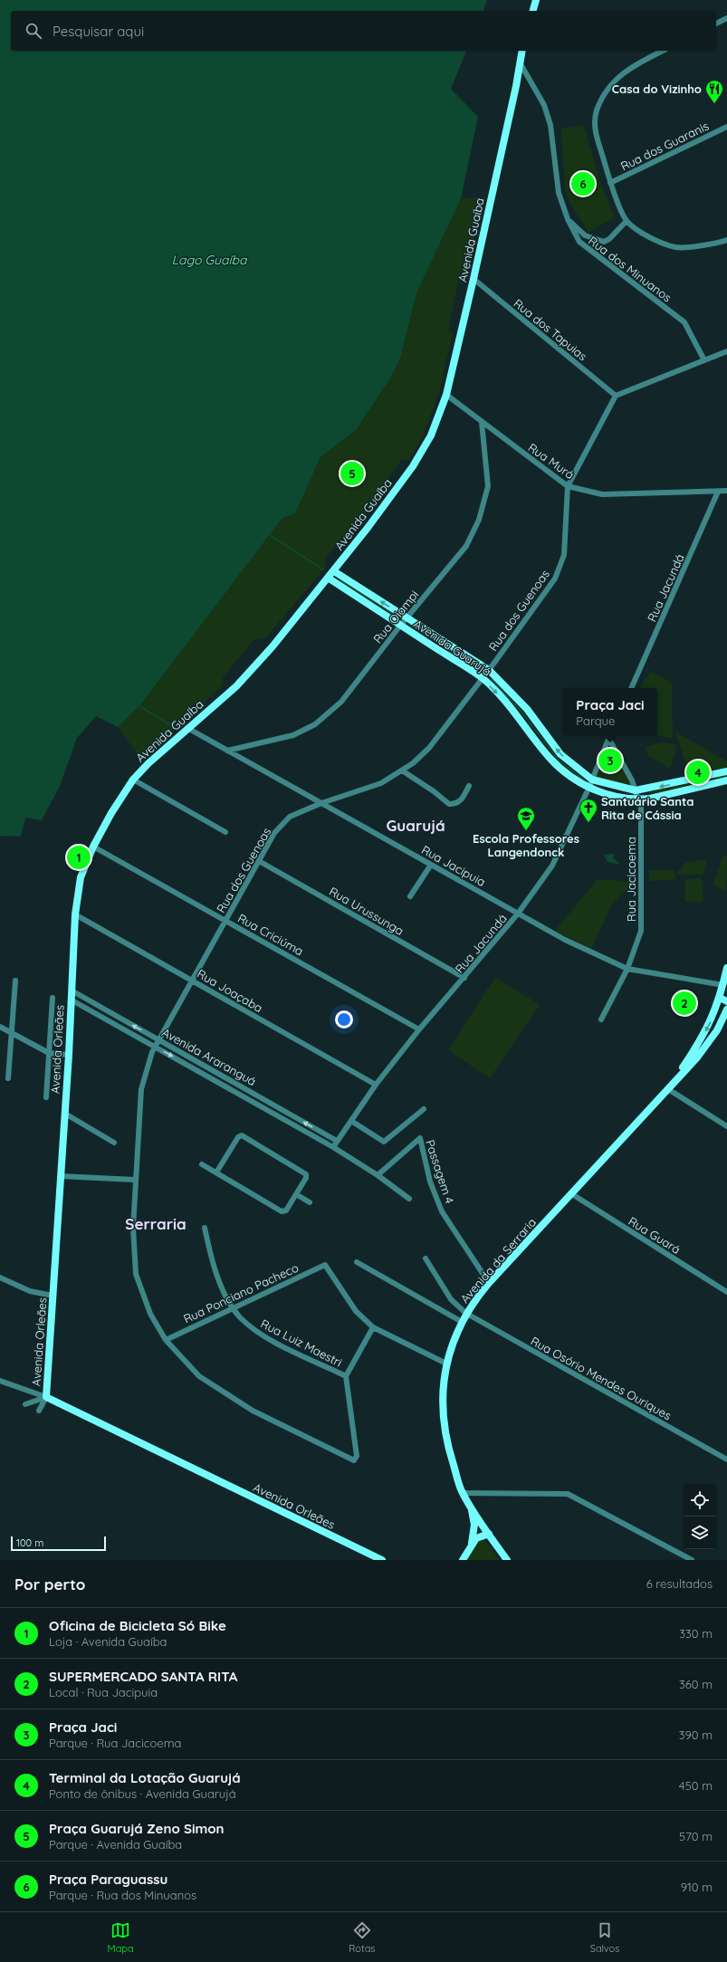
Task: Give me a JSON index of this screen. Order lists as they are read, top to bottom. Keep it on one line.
{"streets":{"street":["Rua dos Guaranis","Avenida Guaíba","Rua dos Minuanos","Rua dos Tapuias","Rua Murá","Rua Jacundá","Rua dos Guenoas","Rua Oiampi","Avenida Guarujá","Rua Jacipuia","Rua Jacicoema","Rua Urussunga","Rua Criciúma","Rua Joaçaba","Avenida Orleães","Avenida Araranguá","Passagem 4","Rua Guará","Avenida da Serraria","Rua Ponciano Pacheco","Rua Luiz Maestri","Rua Osório Mendes Ouriques"]},"crossings":[["Avenida Guaíba","Rua dos Minuanos"],["Avenida Guaíba","Rua dos Tapuias"],["Avenida Guaíba","Rua Murá"],["Avenida Guaíba","Avenida Guarujá"],["Avenida Guaíba","Rua Jacipuia"],["Avenida Guaíba","Rua Criciúma"],["Avenida Guaíba","Rua Joaçaba"],["Avenida Guaíba","Avenida Orleães"],["Rua dos Tapuias","Rua dos Guenoas"],["Rua Murá","Rua Jacundá"],["Rua Murá","Rua dos Guenoas"],["Rua Murá","Rua Oiampi"],["Rua Jacundá","Avenida Guarujá"],["Rua Jacundá","Rua Jacipuia"],["Rua Jacundá","Rua Jacicoema"],["Rua Jacundá","Rua Urussunga"],["Rua Jacundá","Rua Criciúma"],["Rua Jacundá","Rua Joaçaba"],["Rua Jacundá","Avenida Araranguá"],["Rua dos Guenoas","Avenida Guarujá"],["Rua dos Guenoas","Rua Jacipuia"],["Rua dos Guenoas","Rua Urussunga"],["Rua dos Guenoas","Rua Criciúma"],["Rua dos Guenoas","Rua Joaçaba"],["Rua dos Guenoas","Avenida Araranguá"],["Rua dos Guenoas","Rua Ponciano Pacheco"],["Rua dos Guenoas","Rua Luiz Maestri"],["Rua Oiampi","Avenida Guarujá"],["Rua Oiampi","Rua Jacipuia"],["Avenida Guarujá","Rua Jacicoema"],["Rua Jacipuia","Rua Jacicoema"],["Rua Jacipuia","Avenida da Serraria"],["Rua Joaçaba","Avenida Orleães"],["Avenida Orleães","Avenida Araranguá"],["Passagem 4","Avenida da Serraria"],["Rua Guará","Avenida da Serraria"],["Avenida da Serraria","Rua Osório Mendes Ouriques"],["Rua Ponciano Pacheco","Rua Luiz Maestri"]],"districts":["Guarujá","Serraria"],"water":["Lago Guaíba"],"places":{"restaurant":["Casa do Vizinho"],"church":["Santuário Santa Rita de Cássia"],"school or university":["Escola Professores Langendonck"]},"scale_bar":"100 m","page":{"search":"Pesquisar aqui","pins":["6","5","3","4","1","2"],"popup":["Praça Jaci","Parque"],"scale":"100 m","heading":["Por perto","6 resultados"],"list":[{"mark":"1","name":"Oficina de Bicicleta Só Bike","note":"Loja · Avenida Guaíba","value":"330 m"},{"mark":"2","name":"SUPERMERCADO SANTA RITA","note":"Local · Rua Jacipuia","value":"360 m"},{"mark":"3","name":"Praça Jaci","note":"Parque · Rua Jacicoema","value":"390 m"},{"mark":"4","name":"Terminal da Lotação Guarujá","note":"Ponto de ônibus · Avenida Guarujá","value":"450 m"},{"mark":"5","name":"Praça Guarujá Zeno Simon","note":"Parque · Avenida Guaíba","value":"570 m"},{"mark":"6","name":"Praça Paraguassu","note":"Parque · Rua dos Minuanos","value":"910 m"}],"nav":["Mapa","Rotas","Salvos"]}}
